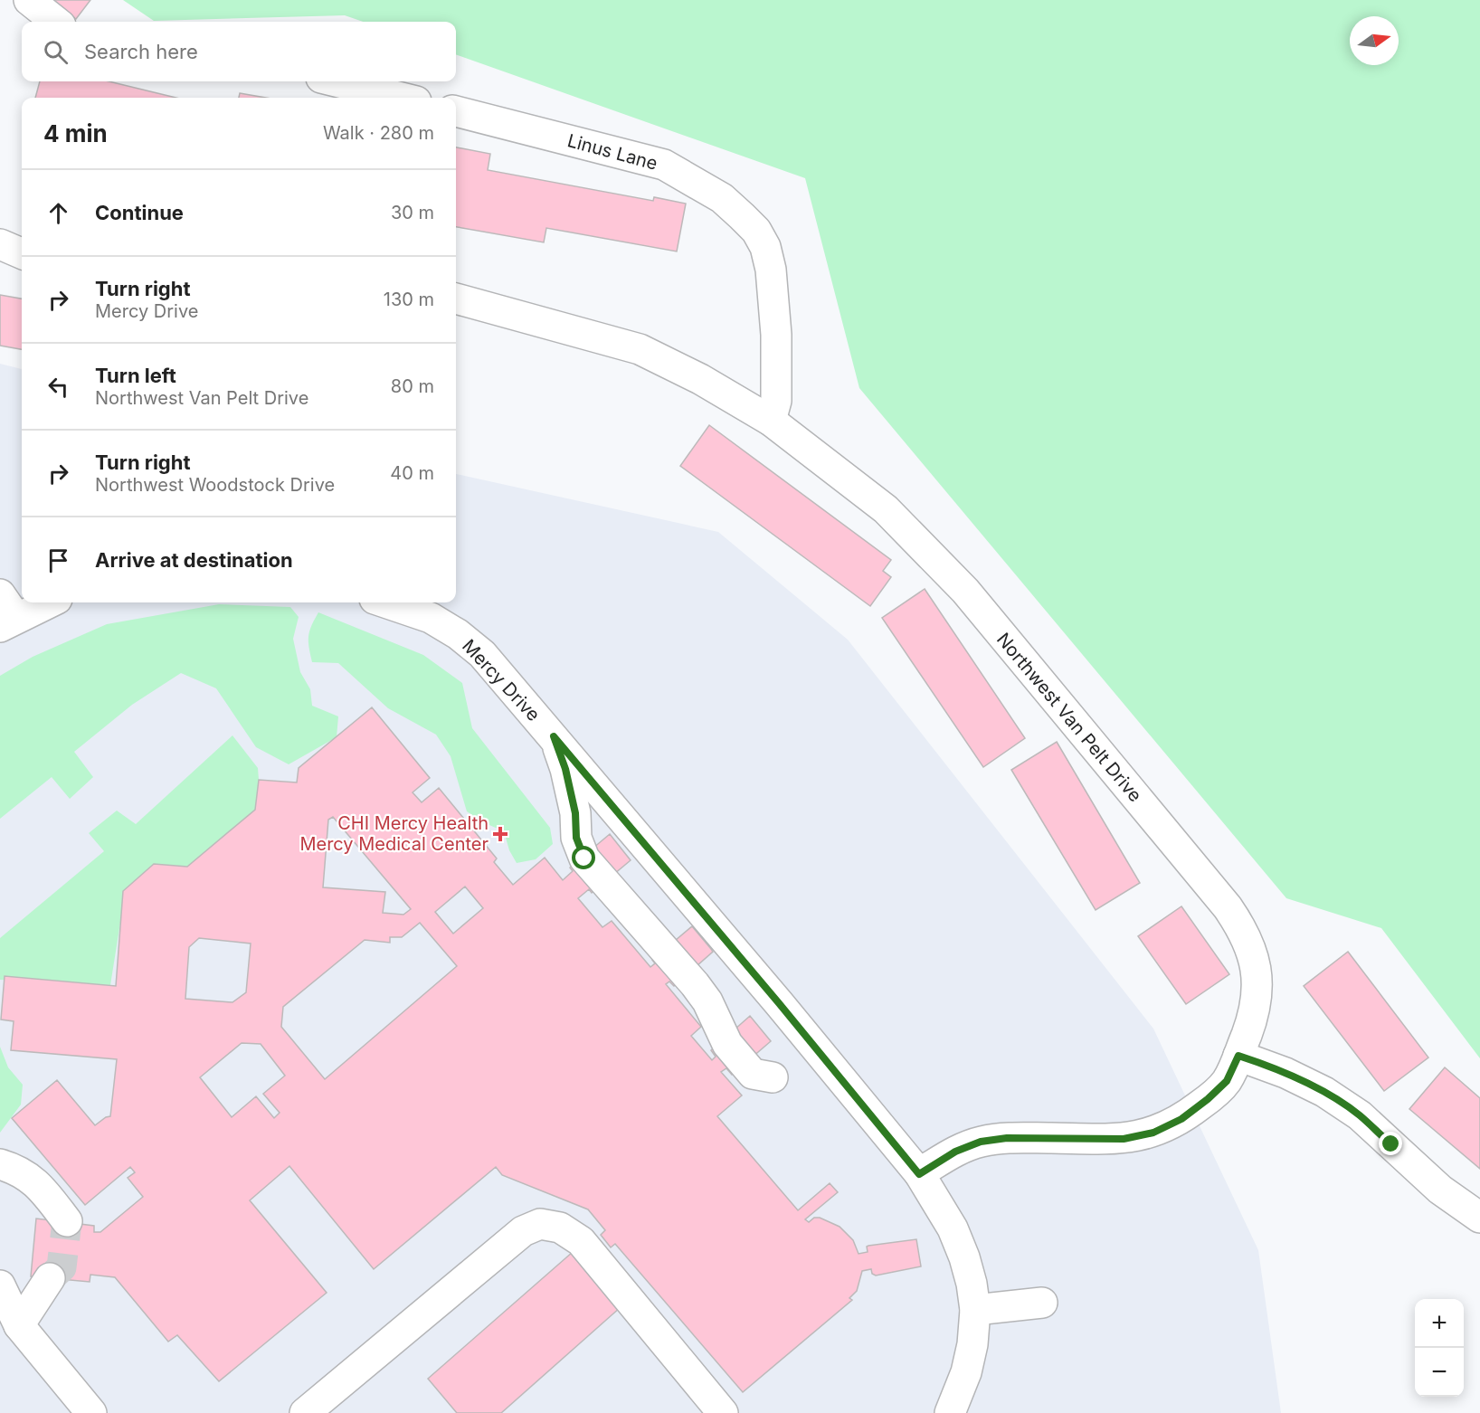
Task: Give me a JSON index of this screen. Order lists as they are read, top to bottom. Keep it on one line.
{"streets":{"street":["Linus Lane","Mercy Drive","Northwest Van Pelt Drive"]},"crossings":[["Linus Lane","Northwest Van Pelt Drive"],["Mercy Drive","Northwest Van Pelt Drive"]],"places":{"health":["CHI Mercy Health Mercy Medical Center"]},"north":"right","page":{"search":"Search here","heading":["4 min","Walk · 280 m"],"list":[["Continue","30 m"],["Turn right","Mercy Drive","130 m"],["Turn left","Northwest Van Pelt Drive","80 m"],["Turn right","Northwest Woodstock Drive","40 m"],"Arrive at destination"],"map_buttons":["+","−"]}}
